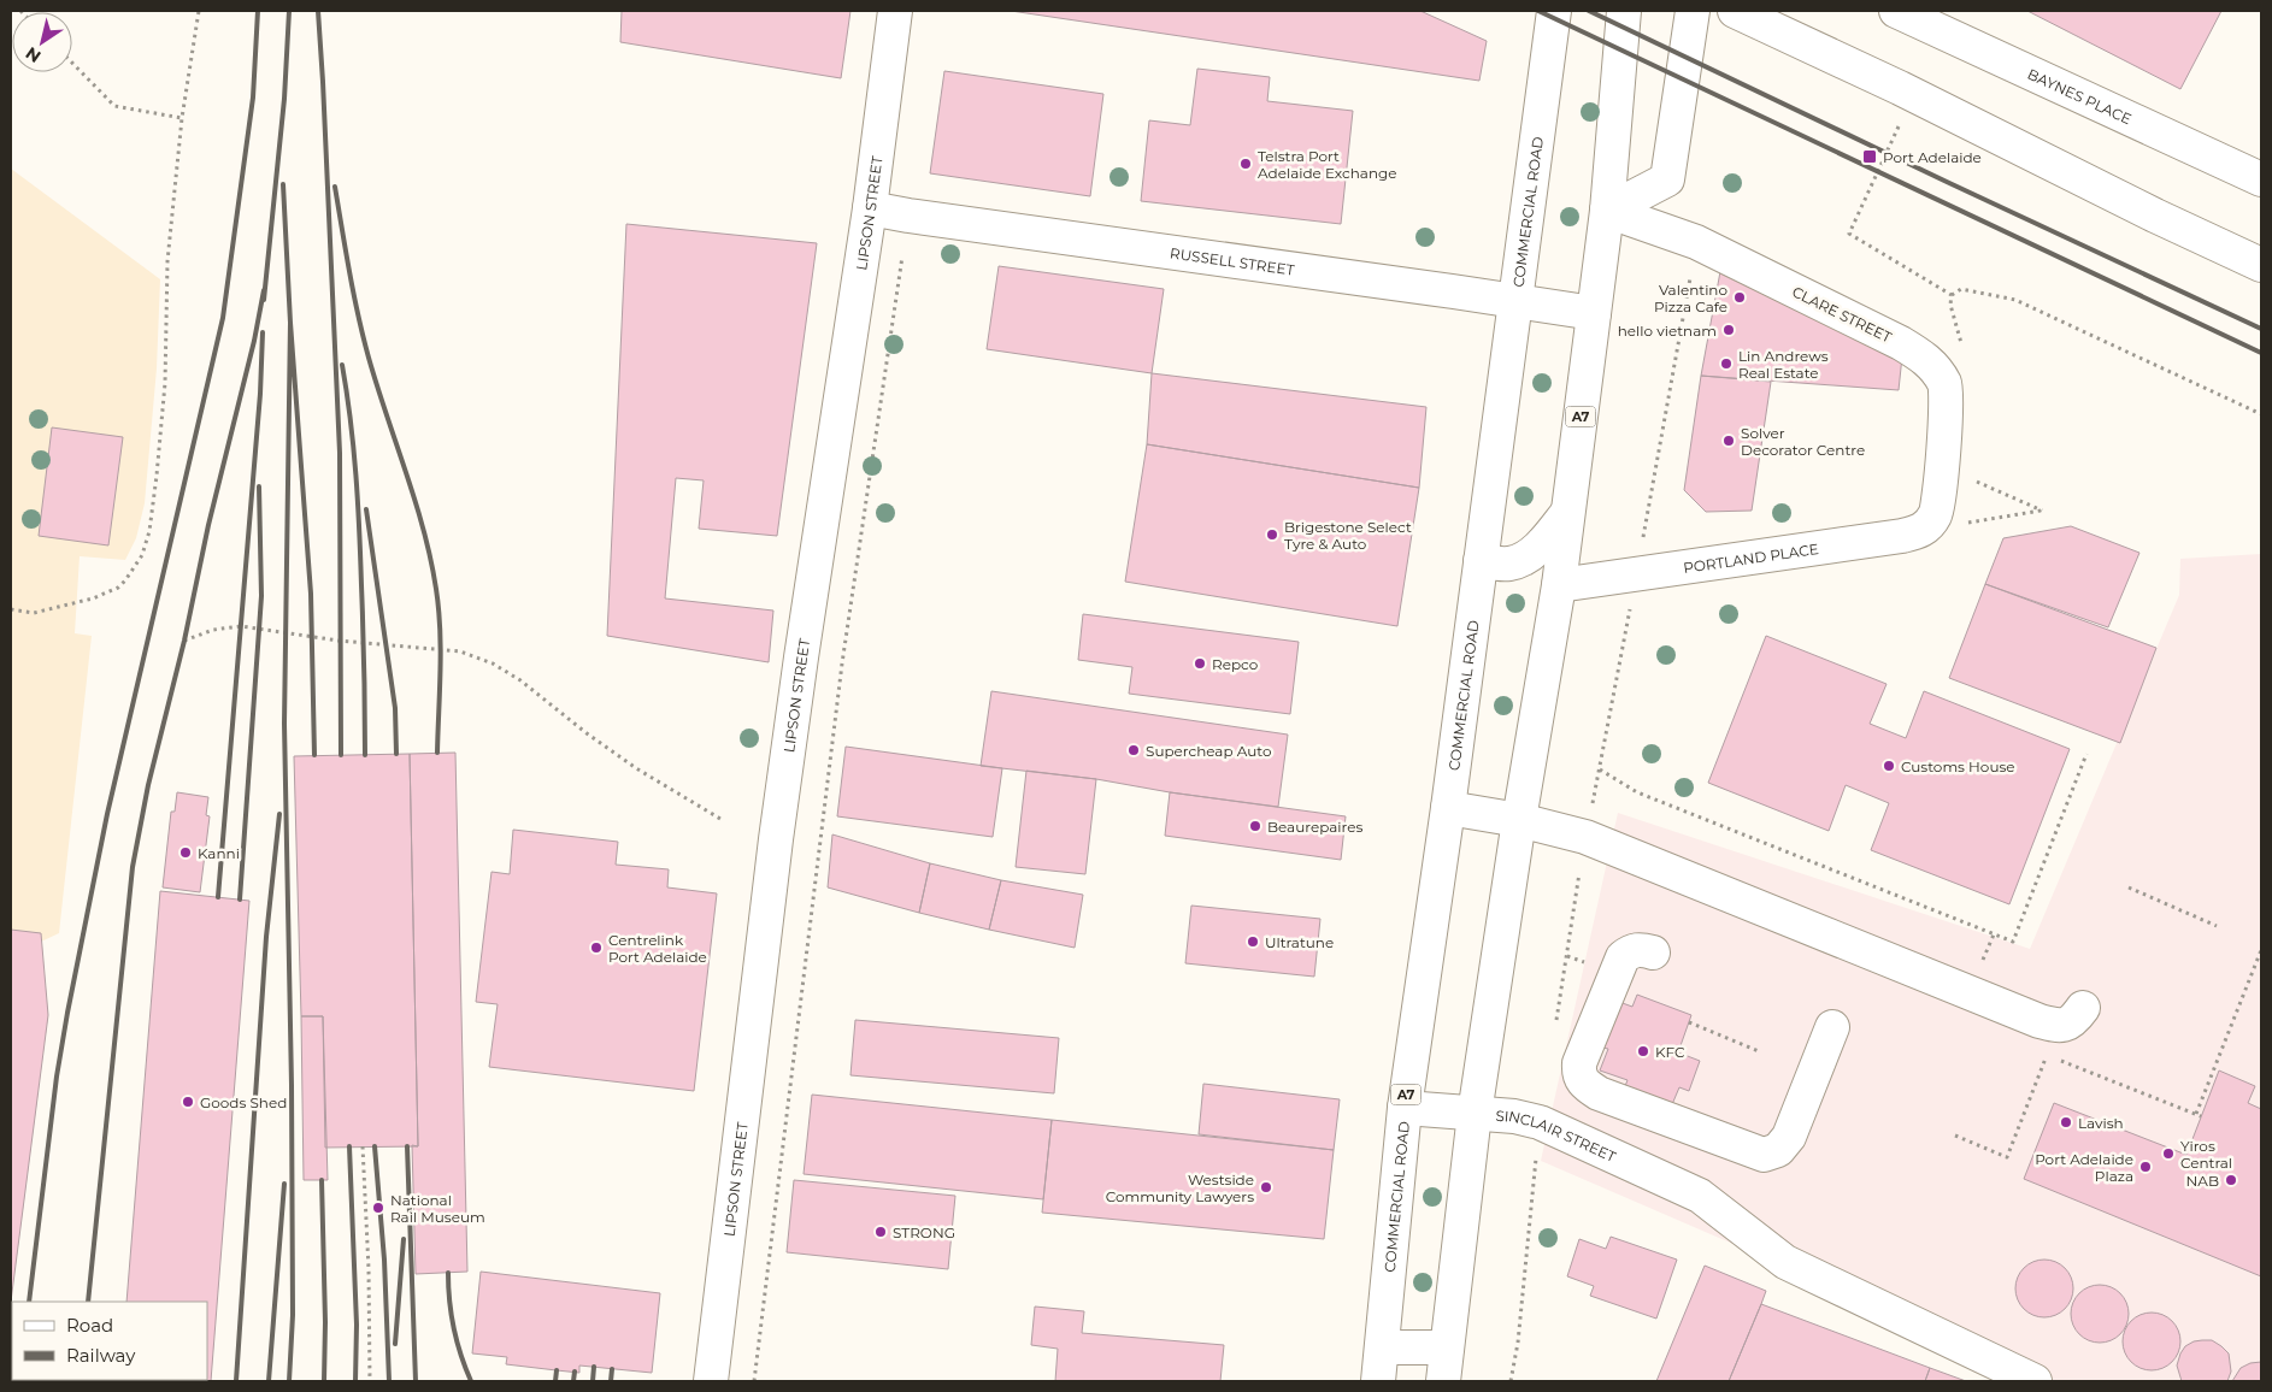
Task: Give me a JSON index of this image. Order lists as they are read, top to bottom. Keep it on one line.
{"streets":{"street":["BAYNES PLACE","COMMERCIAL ROAD","LIPSON STREET","RUSSELL STREET","CLARE STREET","A7","PORTLAND PLACE","SINCLAIR STREET"]},"crossings":[["COMMERCIAL ROAD","RUSSELL STREET"],["COMMERCIAL ROAD","SINCLAIR STREET"],["LIPSON STREET","RUSSELL STREET"],["RUSSELL STREET","A7"],["CLARE STREET","A7"],["CLARE STREET","PORTLAND PLACE"],["A7","PORTLAND PLACE"],["A7","SINCLAIR STREET"]],"places":{"transit":["Port Adelaide"],"other":["Telstra Port Adelaide Exchange","Valentino Pizza Cafe","hello vietnam","Lin Andrews Real Estate","Solver Decorator Centre","Brigestone Select Tyre & Auto","Repco","Supercheap Auto","Customs House","Beaurepaires","Kanni","Ultratune","Centrelink Port Adelaide","KFC","Goods Shed","Lavish","Yiros Central","Port Adelaide Plaza","NAB","Westside Community Lawyers","National Rail Museum","STRONG"]},"legend":["Road","Railway"],"north":"bottom left"}
